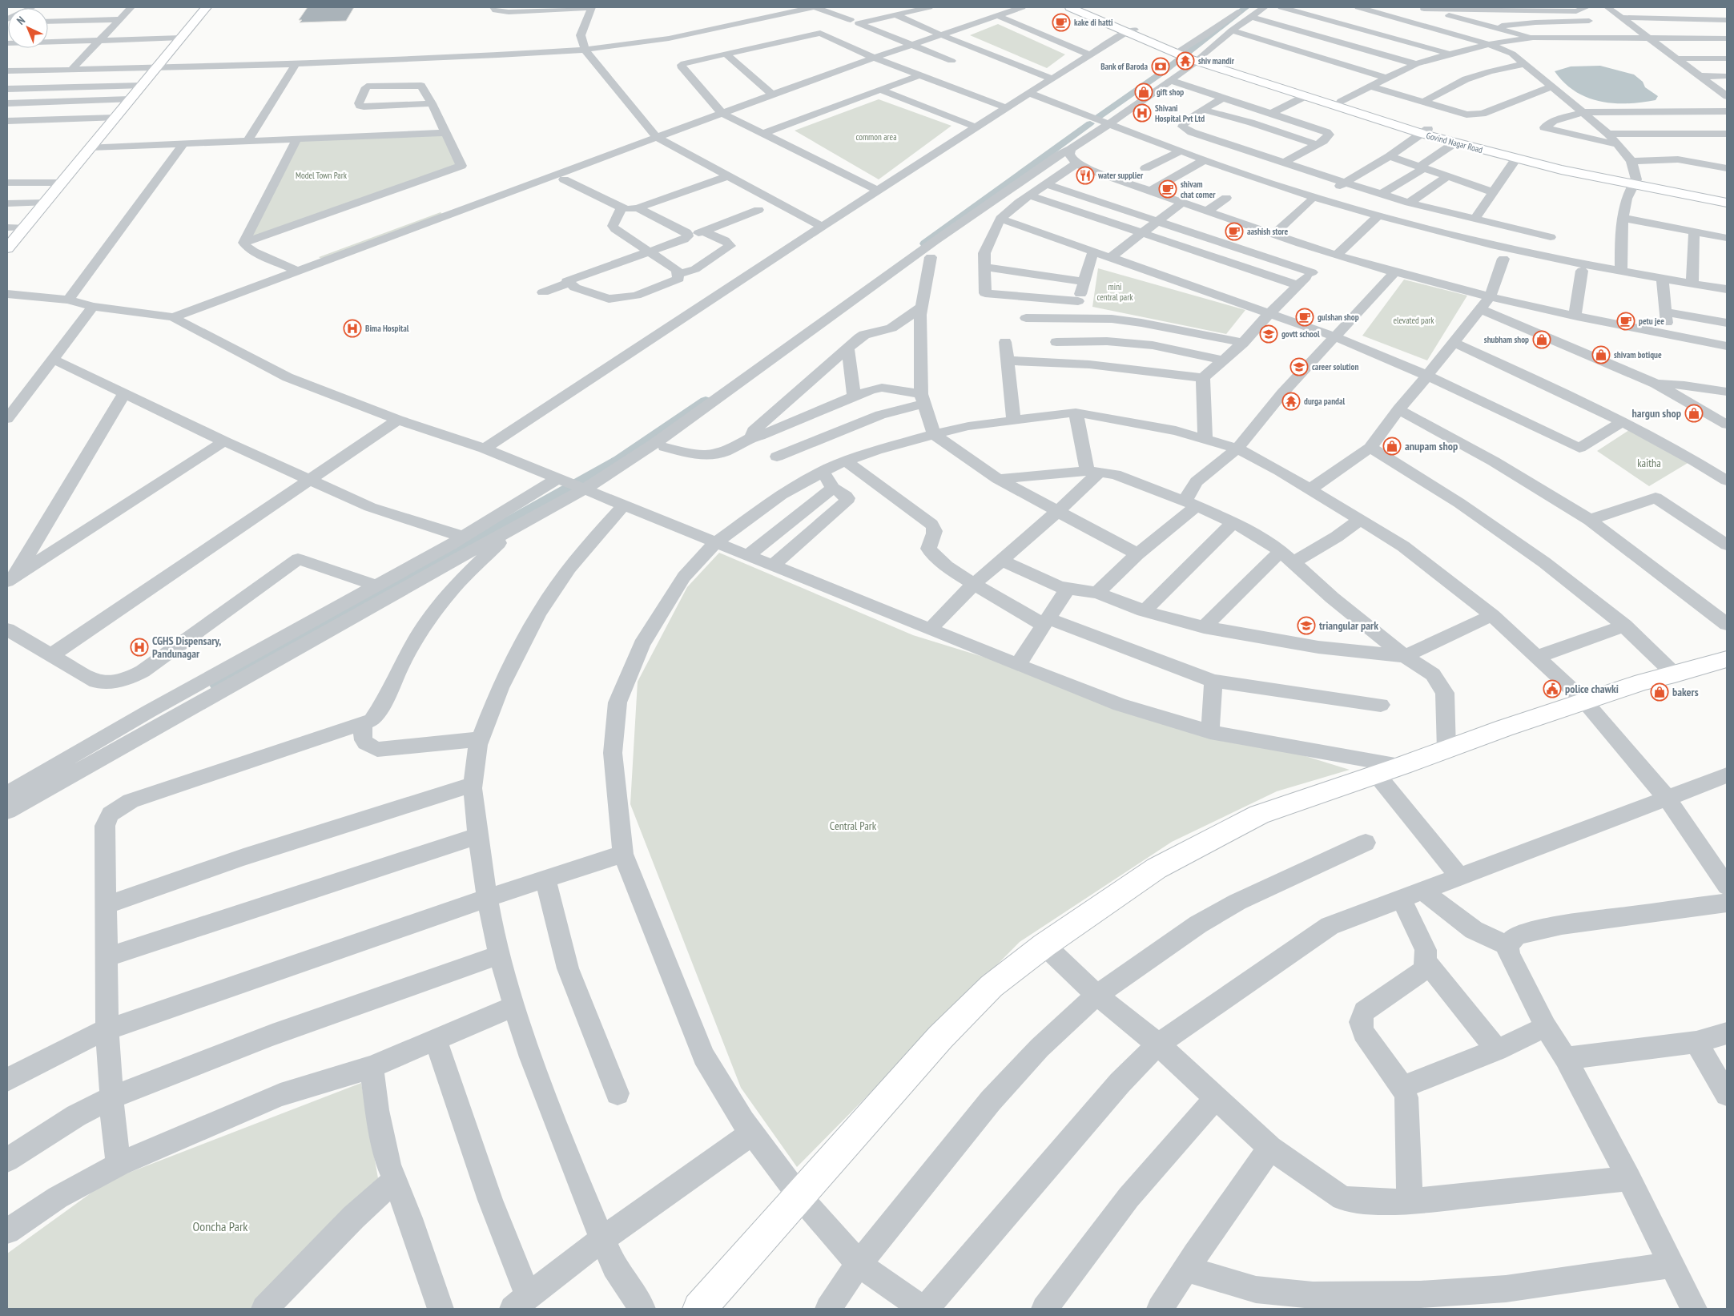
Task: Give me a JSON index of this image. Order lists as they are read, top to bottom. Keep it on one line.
{"streets":{"main road":["Govind Nagar Road"]},"parks":["common area","Model Town Park","mini central park","elevated park","kaitha","Central Park","Ooncha Park"],"places":{"cafe":["kake di hatti","shivam chat corner","aashish store","gulshan shop","petu jee"],"temple":["shiv mandir","durga pandal"],"bank":["Bank of Baroda"],"shop":["gift shop","shubham shop","shivam botique","hargun shop","anupam shop","bakers"],"hospital":["Shivani Hospital Pvt Ltd","Bima Hospital","CGHS Dispensary, Pandunagar"],"restaurant":["water supplier"],"school or university":["govtt school","career solution","triangular park"],"public building":["police chawki"]},"north":"top left"}
